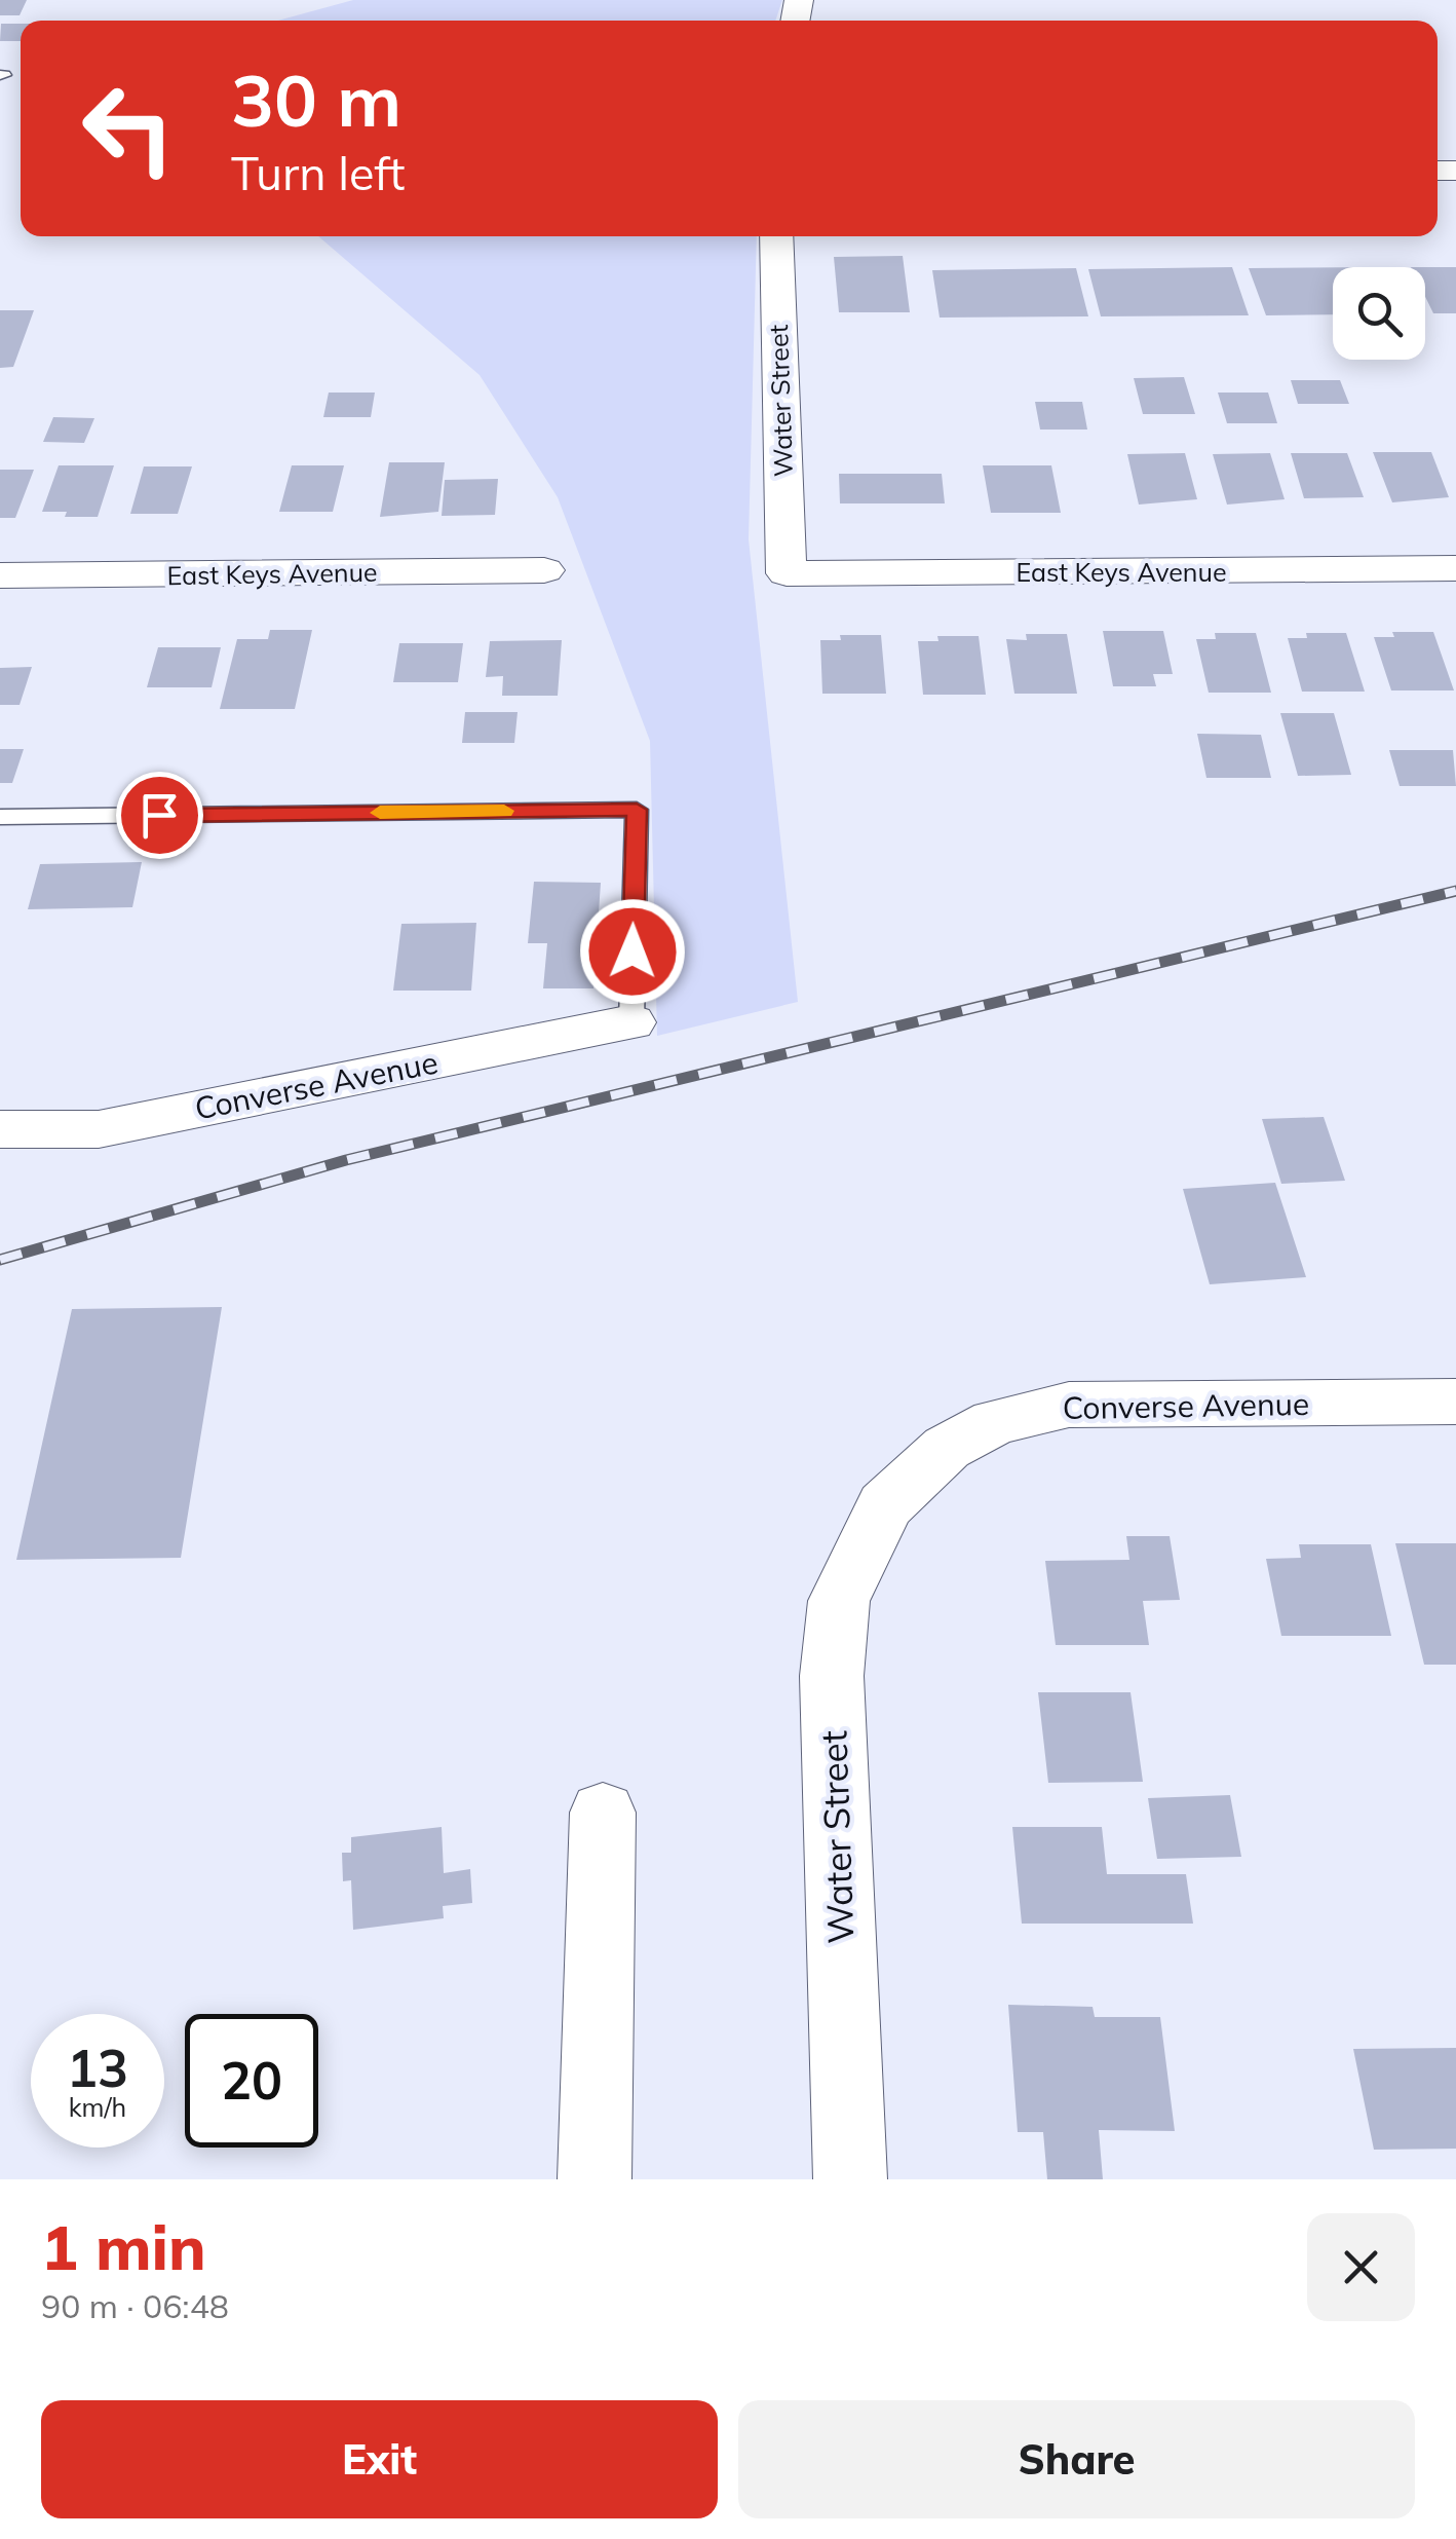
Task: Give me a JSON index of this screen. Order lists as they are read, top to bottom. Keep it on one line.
{"streets":{"street":["Water Street","East Keys Avenue","Converse Avenue"]},"crossings":[["Water Street","East Keys Avenue"],["Water Street","Converse Avenue"]],"page":{"turn":["30 m","Turn left"],"speed":"13 km/h","limit":"20","heading":["1 min","90 m · 06:48"],"buttons":["Exit","Share"]}}
